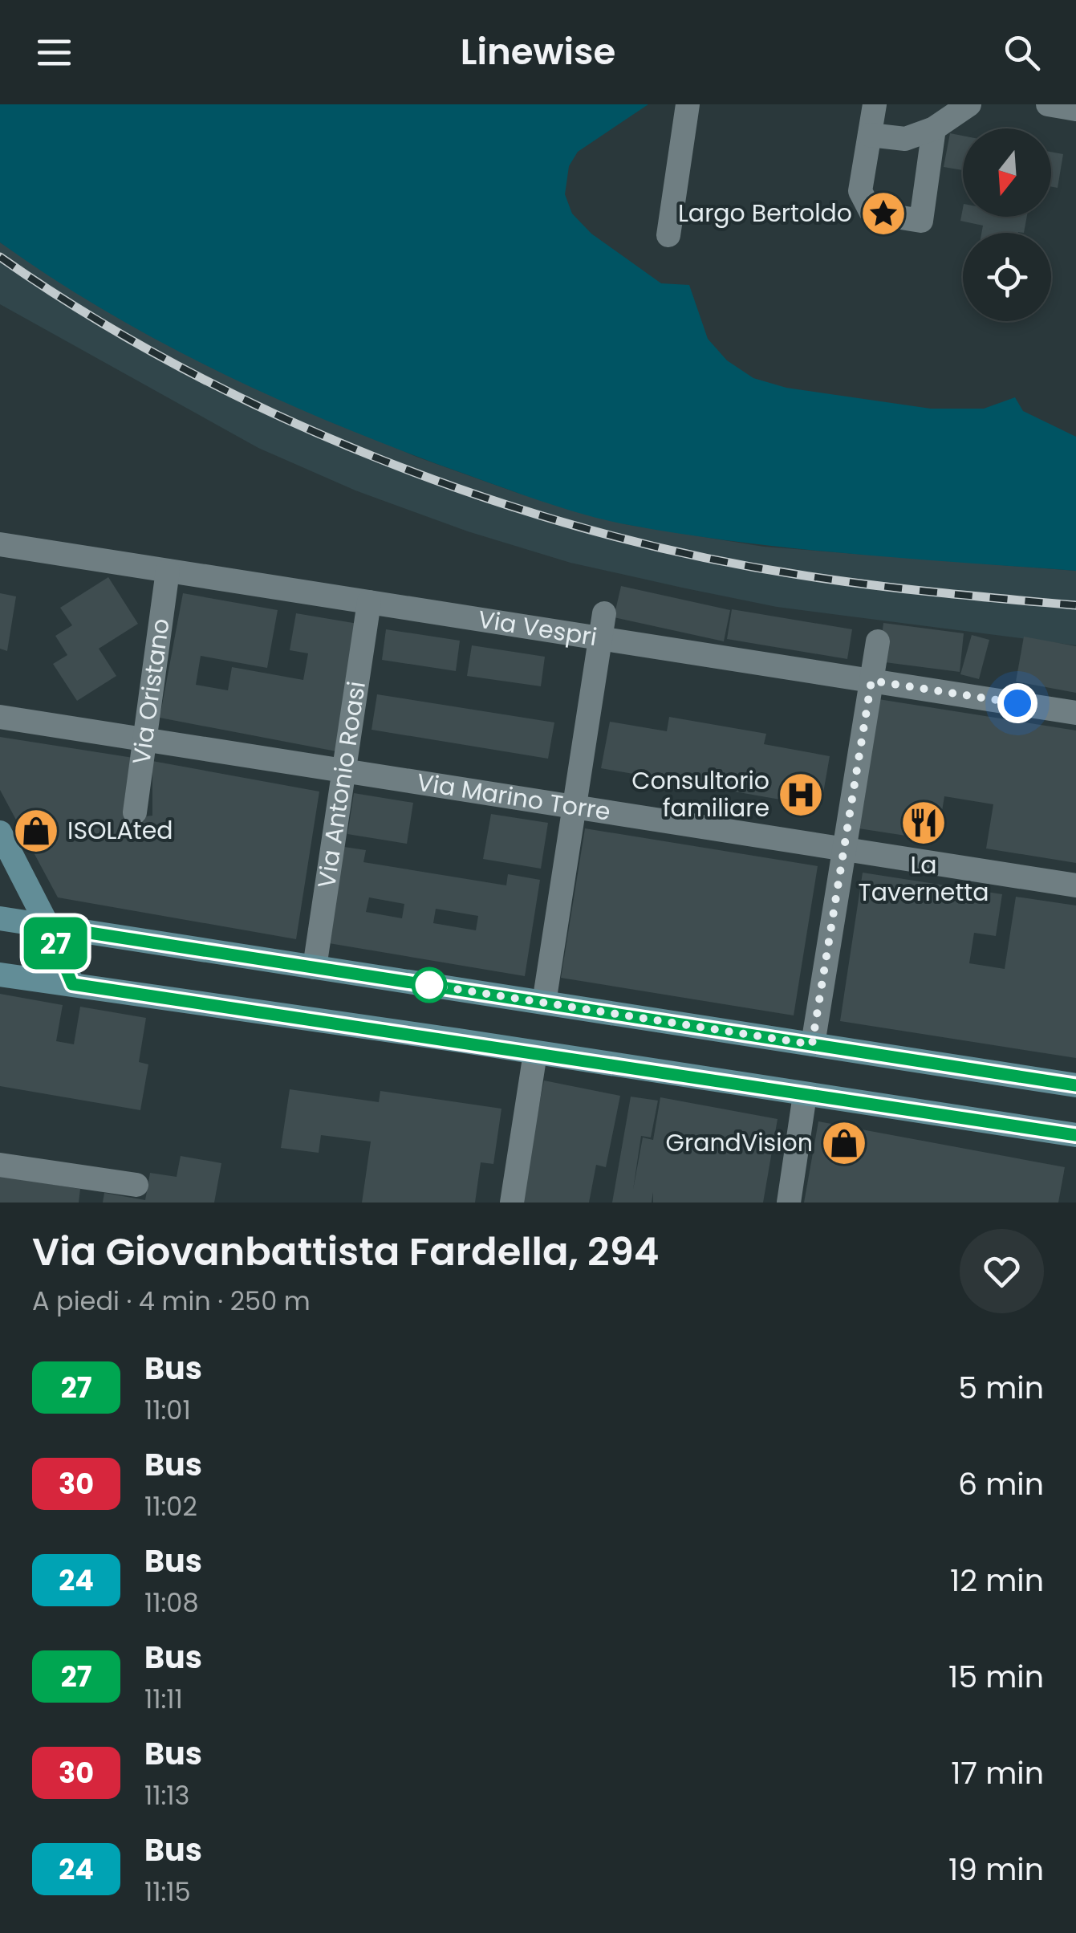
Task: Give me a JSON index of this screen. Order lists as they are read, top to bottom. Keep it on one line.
{"streets":{"street":["Via Vespri","Via Oristano","Via Antonio Roasi","Via Marino Torre"]},"crossings":[["Via Vespri","Via Oristano"],["Via Vespri","Via Antonio Roasi"],["Via Oristano","Via Marino Torre"],["Via Antonio Roasi","Via Marino Torre"]],"places":{"place":["Largo Bertoldo"],"hospital":["Consultorio familiare"],"restaurant":["La Tavernetta"],"shop":["ISOLAted","GrandVision"]},"lines":["bus line 27"],"north":"bottom","page":{"header":"Linewise","on_map":"27","heading":["Via Giovanbattista Fardella, 294","A piedi · 4 min · 250 m"],"list":[{"mark":"27","name":"Bus","note":"11:01","value":"5 min"},{"mark":"30","name":"Bus","note":"11:02","value":"6 min"},{"mark":"24","name":"Bus","note":"11:08","value":"12 min"},{"mark":"27","name":"Bus","note":"11:11","value":"15 min"},{"mark":"30","name":"Bus","note":"11:13","value":"17 min"},{"mark":"24","name":"Bus","note":"11:15","value":"19 min"}]}}
